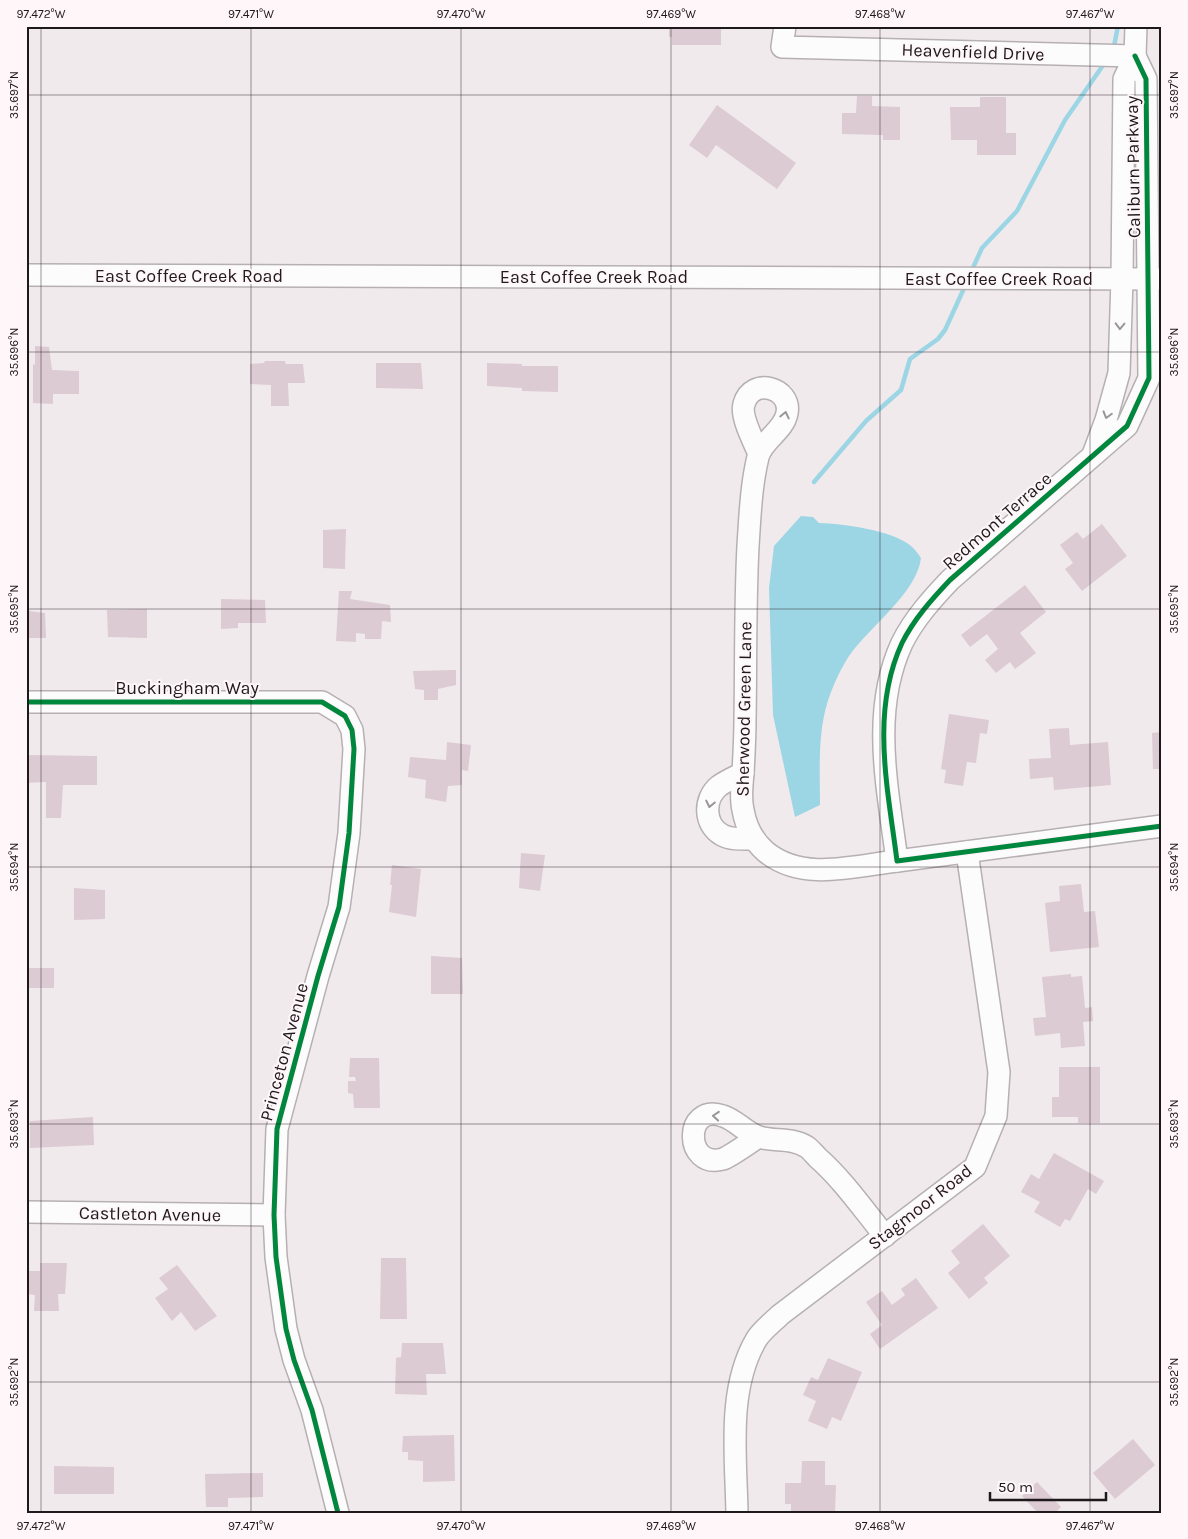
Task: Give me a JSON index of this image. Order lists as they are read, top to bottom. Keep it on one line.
{"streets":{"street":["Heavenfield Drive","Caliburn Parkway","East Coffee Creek Road","Redmont Terrace","Buckingham Way","Sherwood Green Lane","Princeton Avenue","Stagmoor Road","Castleton Avenue"]},"crossings":[["Heavenfield Drive","Caliburn Parkway"],["Caliburn Parkway","East Coffee Creek Road"],["Caliburn Parkway","Redmont Terrace"],["East Coffee Creek Road","Redmont Terrace"],["Redmont Terrace","Sherwood Green Lane"],["Buckingham Way","Princeton Avenue"],["Princeton Avenue","Castleton Avenue"]],"scale_bar":"50 m","coordinates":["97.472°W","97.471°W","97.470°W","97.469°W","97.468°W","97.467°W","35.697°N","35.696°N","35.695°N","35.694°N","35.693°N","35.692°N"]}
